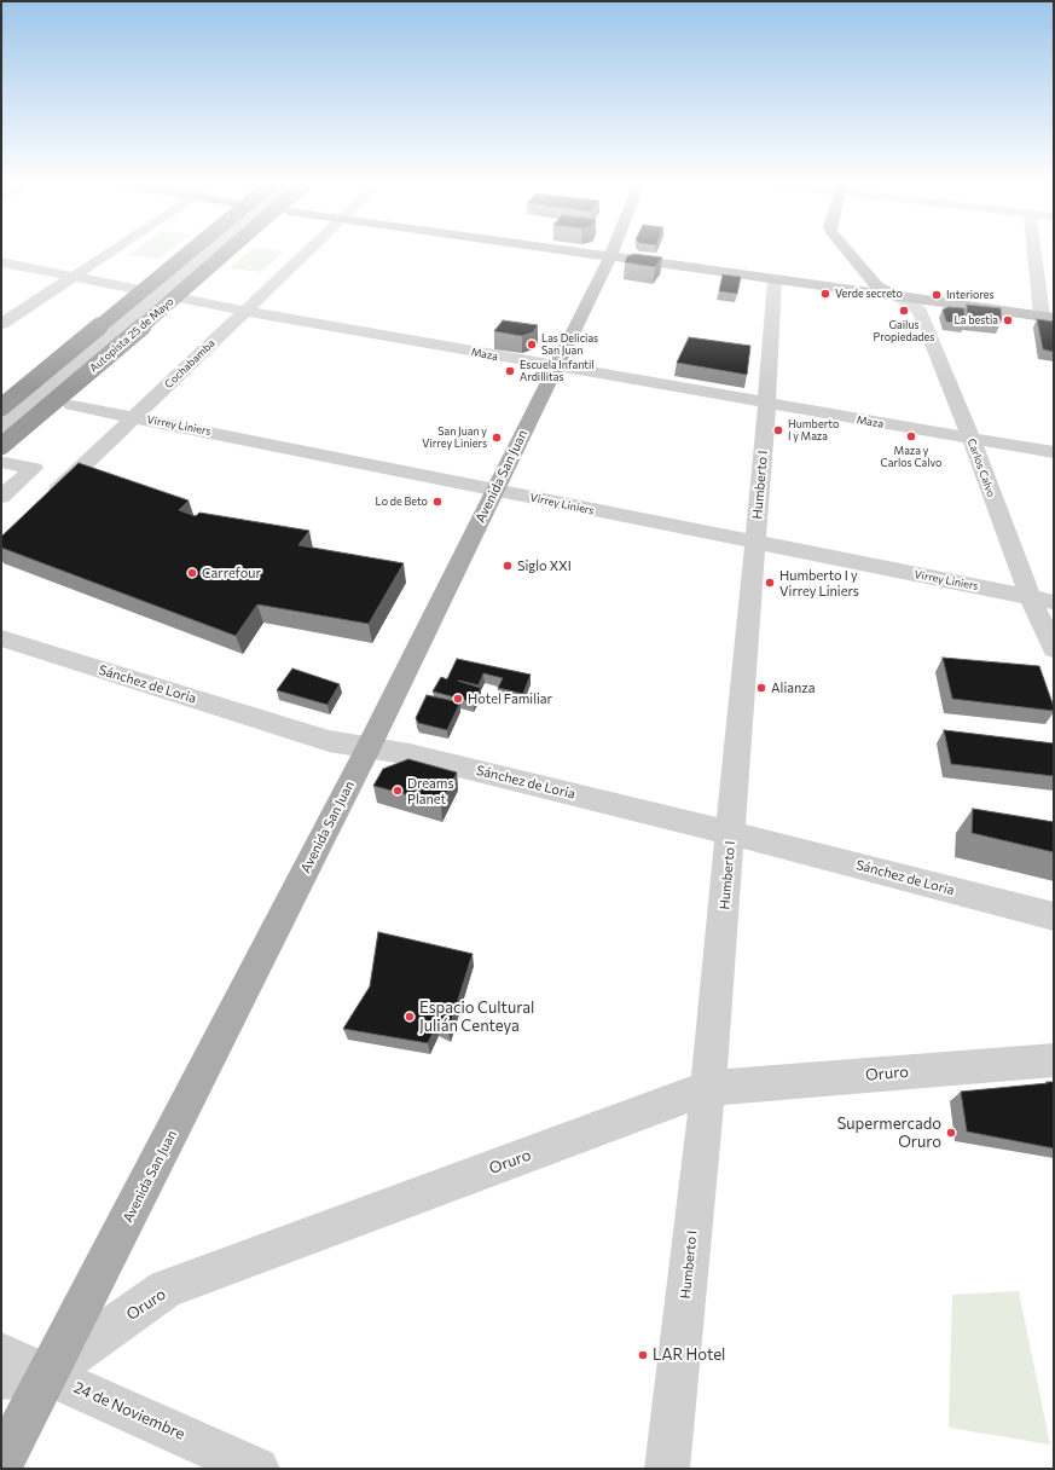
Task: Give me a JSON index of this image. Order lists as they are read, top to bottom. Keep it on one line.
{"streets":{"highway":["Autopista 25 de Mayo"],"main road":["Avenida San Juan"],"street":["Maza","Cochabamba","Virrey Liniers","Carlos Calvo","Humberto I","Sánchez de Loria","Oruro","24 de Noviembre"]},"crossings":[["Maza","Cochabamba"],["Maza","Carlos Calvo"],["Maza","Avenida San Juan"],["Maza","Humberto I"],["Cochabamba","Virrey Liniers"],["Virrey Liniers","Carlos Calvo"],["Virrey Liniers","Avenida San Juan"],["Virrey Liniers","Humberto I"],["Avenida San Juan","Sánchez de Loria"],["Avenida San Juan","Oruro"],["Avenida San Juan","24 de Noviembre"],["Humberto I","Sánchez de Loria"],["Humberto I","Oruro"],["Oruro","24 de Noviembre"]],"places":["Verde secreto","Interiores","Gailus Propiedades","La bestia","Las Delicias San Juan","Escuela Infantil Ardillitas","Humberto I y Maza","Maza y Carlos Calvo","San Juan y Virrey Liniers","Lo de Beto","Siglo XXI","Carrefour","Humberto I y Virrey Liniers","Alianza","Hotel Familiar","Dreams Planet","Espacio Cultural Julián Centeya","Supermercado Oruro","LAR Hotel"]}
